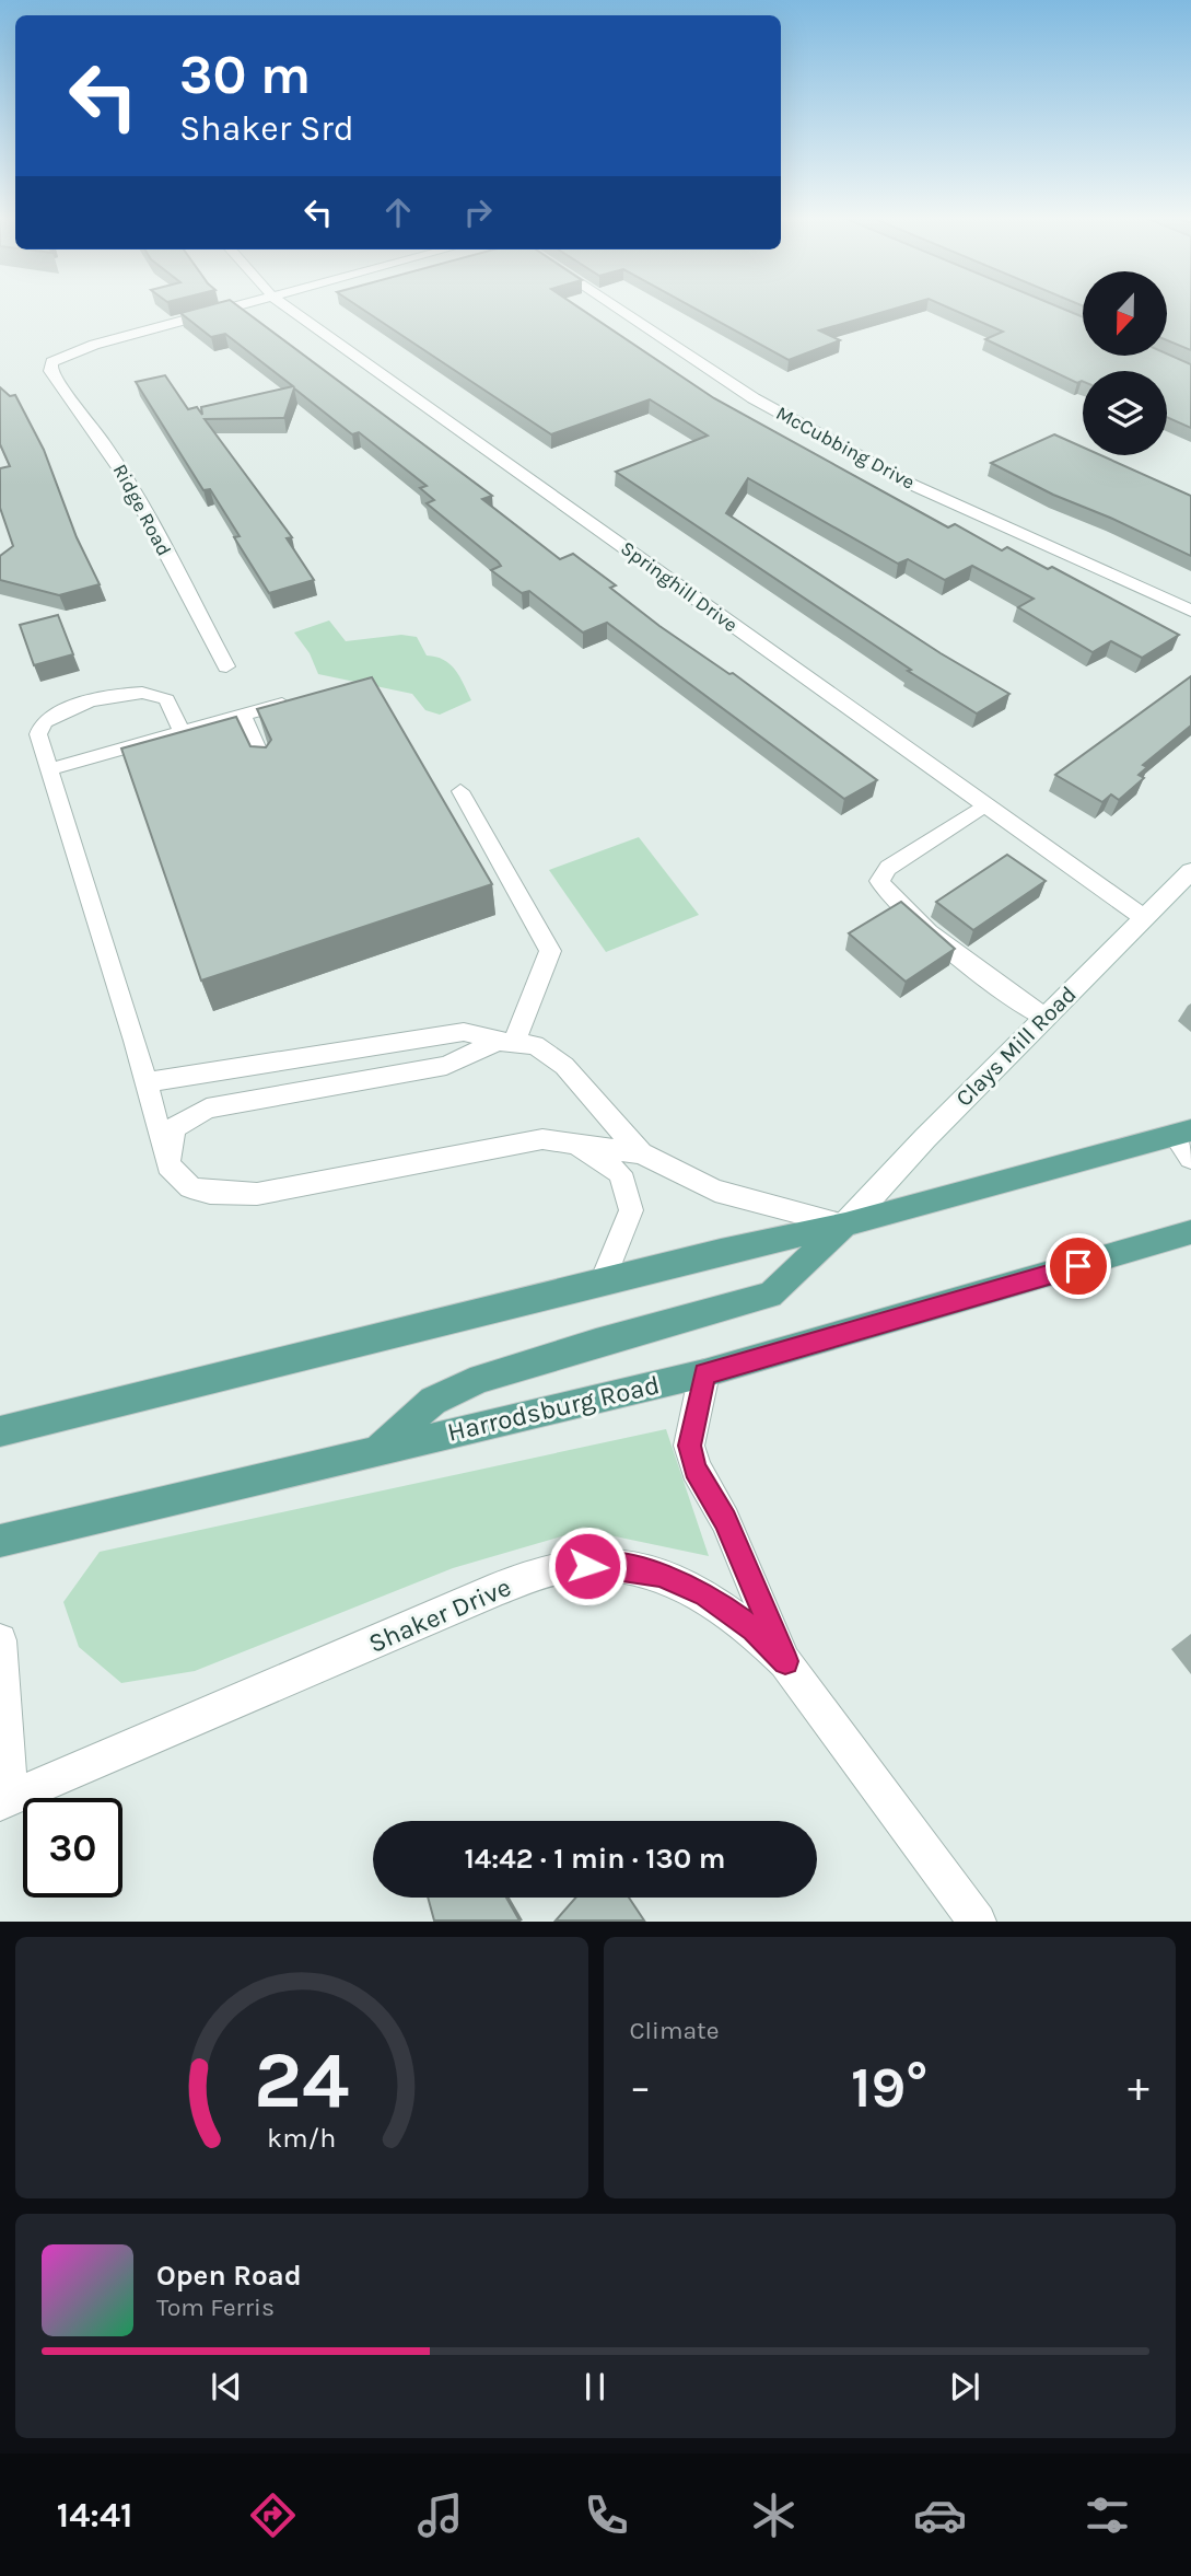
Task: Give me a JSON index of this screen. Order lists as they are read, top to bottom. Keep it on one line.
{"streets":{"main road":["Harrodsburg Road"],"street":["McCubbing Drive","Ridge Road","Springhill Drive","Clays Mill Road","Shaker Drive"]},"crossings":[["Springhill Drive","Clays Mill Road"]],"north":"bottom","page":{"turn":["30 m","Shaker Srd"],"limit":"30","trip":"14:42 · 1 min · 130 m","tile":"Climate","heat":["−","19°","+"],"song":["Open Road","Tom Ferris"],"tabs":"14:41","gauge":["24","km/h"]}}
